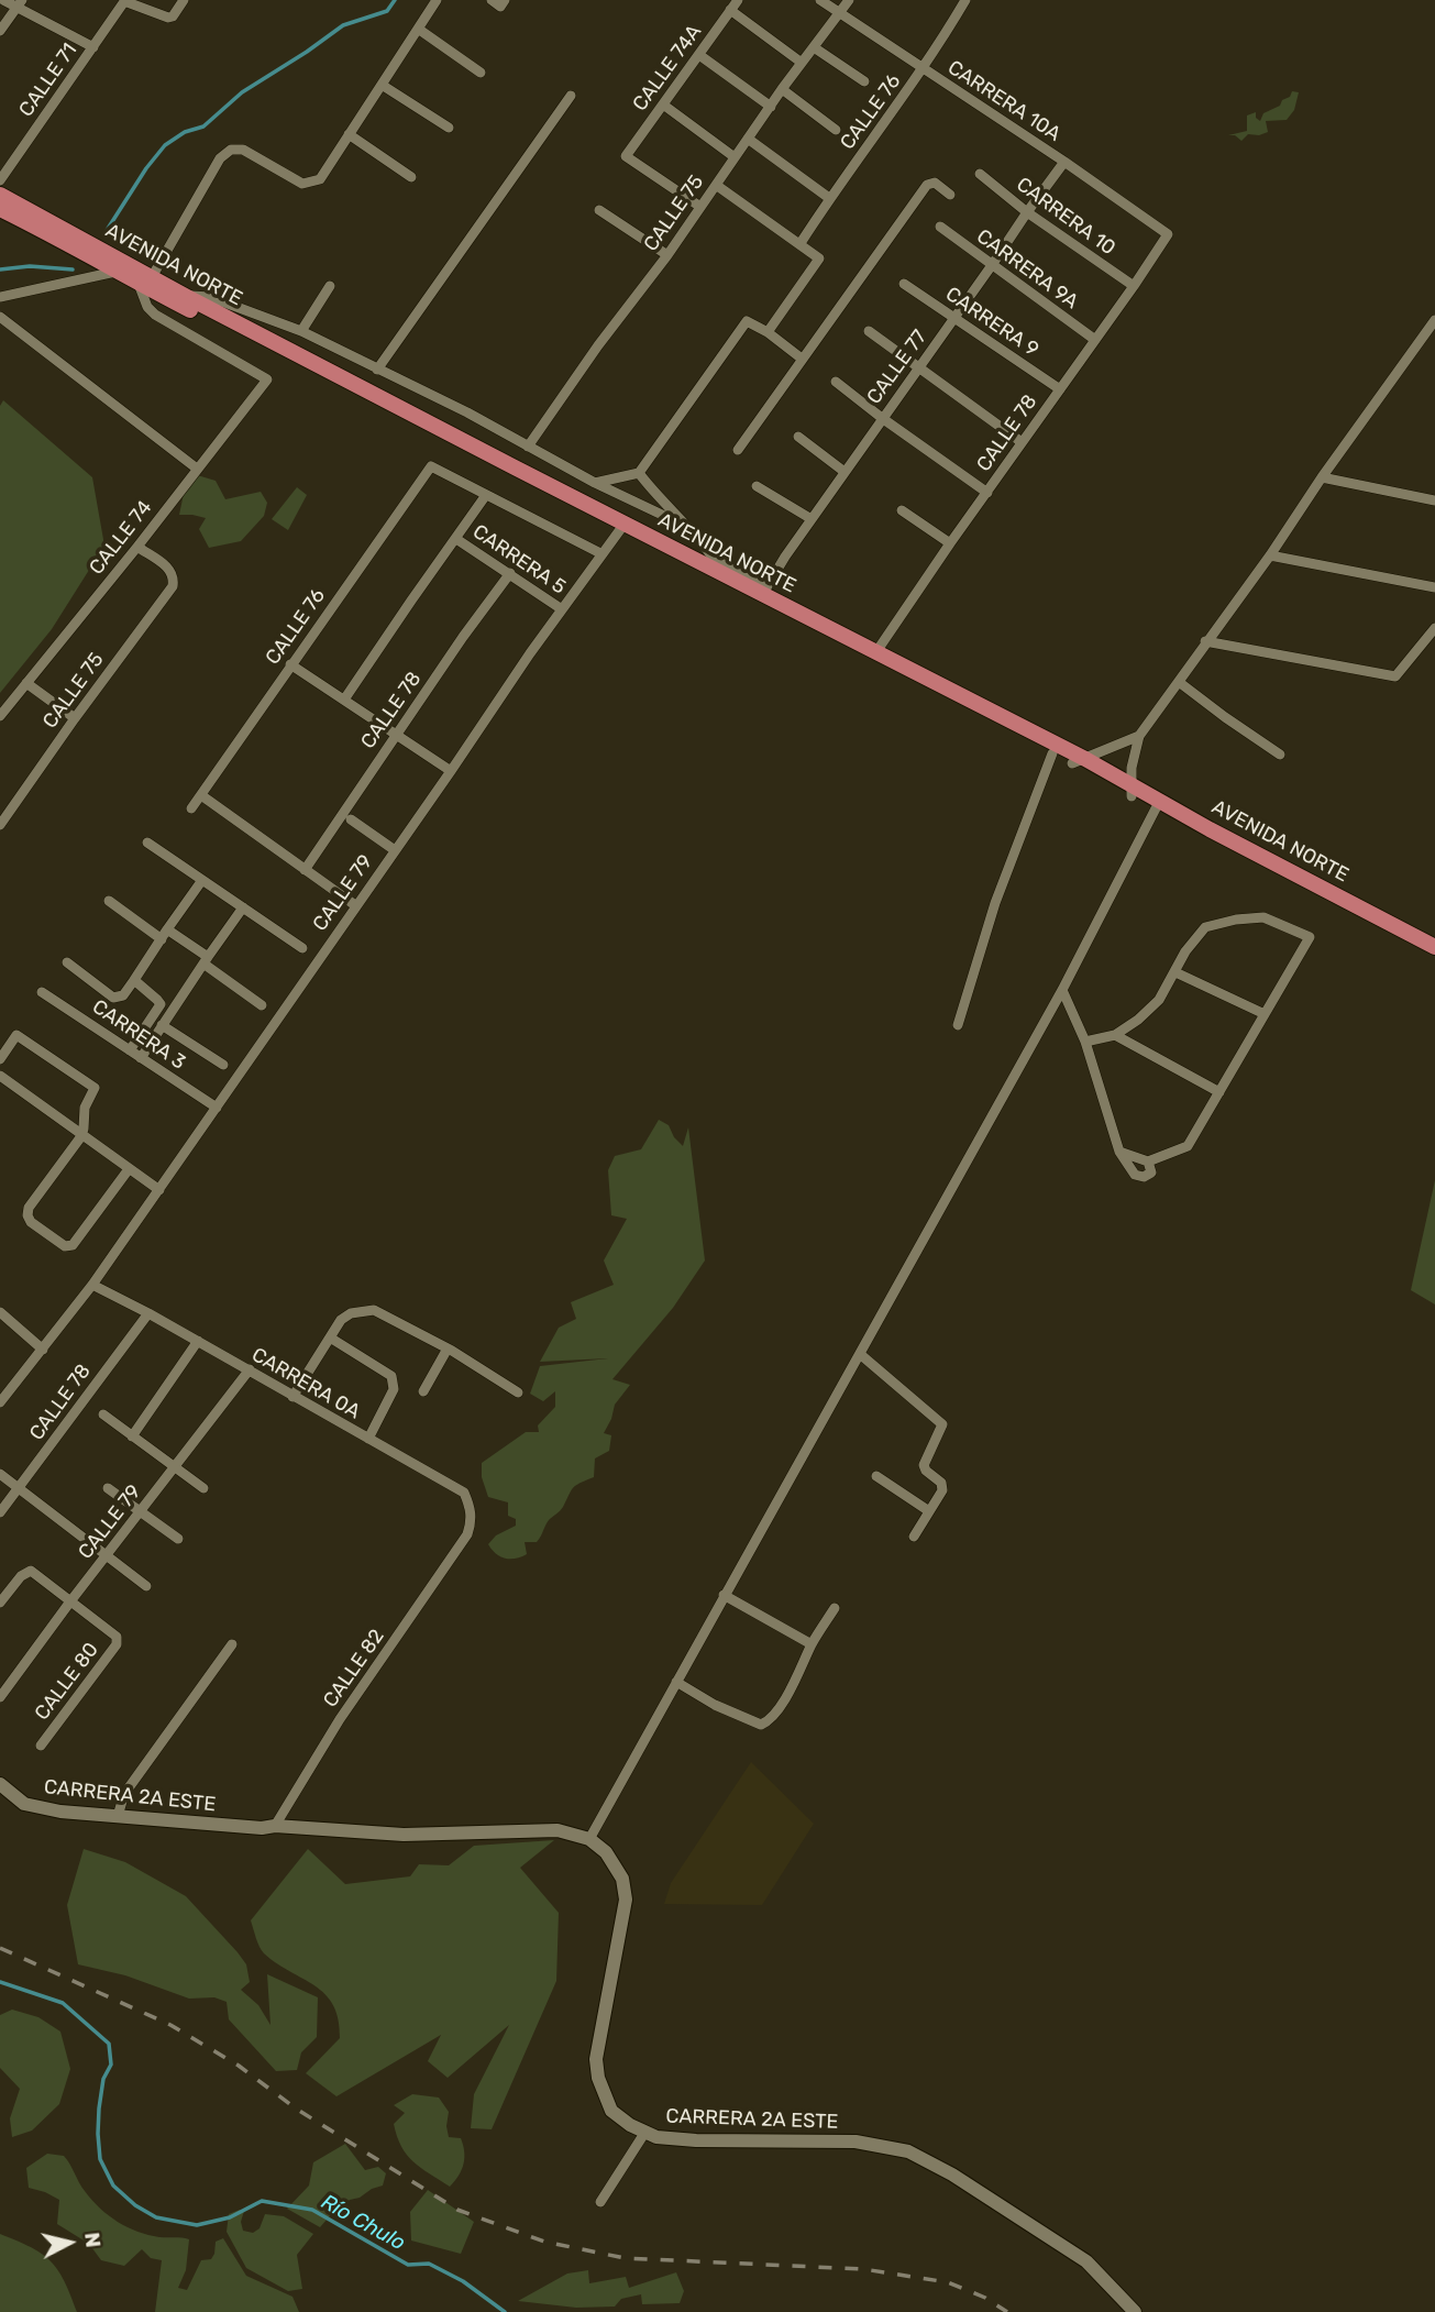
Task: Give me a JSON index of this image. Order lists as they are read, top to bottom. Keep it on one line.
{"streets":{"main road":["AVENIDA NORTE"],"street":["CALLE 74A","CALLE 71","CARRERA 10A","CALLE 76","CALLE 75","CARRERA 10","CARRERA 9A","CARRERA 9","CALLE 77","CALLE 78","CALLE 74","CARRERA 5","CALLE 79","CARRERA 3","CARRERA 0A","CALLE 82","CALLE 80","CARRERA 2A ESTE"]},"crossings":[["CALLE 74A","CALLE 75"],["CARRERA 10A","CALLE 76"],["CARRERA 10A","CALLE 75"],["CARRERA 10A","CALLE 77"],["CARRERA 10A","CALLE 78"],["CALLE 75","CALLE 74"],["CARRERA 10","CALLE 77"],["CARRERA 10","CALLE 78"],["AVENIDA NORTE","CALLE 77"],["AVENIDA NORTE","CALLE 78"],["AVENIDA NORTE","CALLE 74"],["AVENIDA NORTE","CALLE 79"],["CARRERA 9A","CALLE 77"],["CARRERA 9A","CALLE 78"],["CARRERA 9","CALLE 77"],["CARRERA 9","CALLE 78"],["CALLE 78","CARRERA 5"],["CALLE 78","CARRERA 0A"],["CARRERA 5","CALLE 79"],["CALLE 79","CARRERA 3"],["CALLE 79","CARRERA 0A"],["CALLE 79","CALLE 80"],["CARRERA 0A","CALLE 82"],["CALLE 82","CARRERA 2A ESTE"]],"water":["Río Chulo"],"north":"right"}
